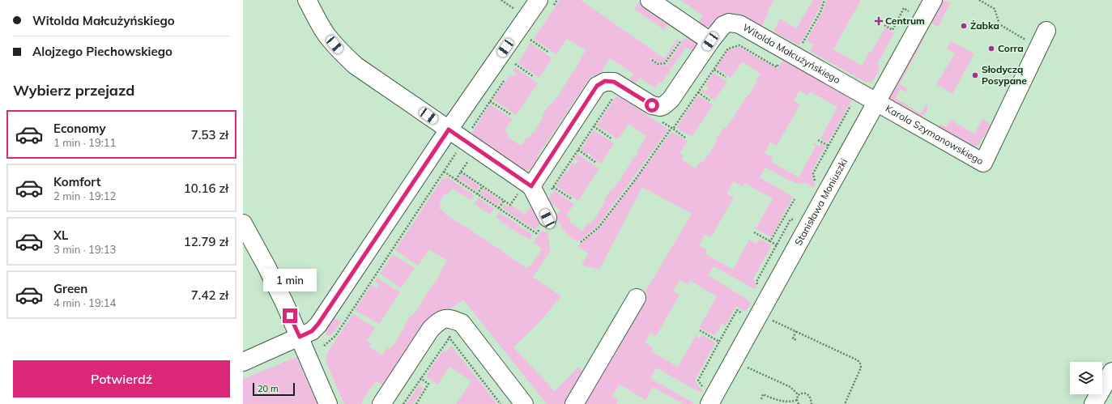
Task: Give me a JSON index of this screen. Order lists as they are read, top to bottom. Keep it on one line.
{"streets":{"street":["Witolda Małcużyńskiego","Karola Szymanowskiego","Stanisława Moniuszki"]},"crossings":[["Witolda Małcużyńskiego","Karola Szymanowskiego"],["Witolda Małcużyńskiego","Stanisława Moniuszki"],["Karola Szymanowskiego","Stanisława Moniuszki"]],"places":{"health":["Centrum"],"other":["Żabka","Corra","Słodyczą Posypane"]},"scale_bar":"20 m","page":{"banner":["Witolda Małcużyńskiego","Alojzego Piechowskiego"],"heading":"Wybierz przejazd","list":[{"name":"Economy","note":"1 min · 19:11","value":"7.53 zł"},{"name":"Komfort","note":"2 min · 19:12","value":"10.16 zł"},{"name":"XL","note":"3 min · 19:13","value":"12.79 zł"},{"name":"Green","note":"4 min · 19:14","value":"7.42 zł"}],"bubble":"1 min","buttons":"Potwierdź","scale":"20 m"}}
